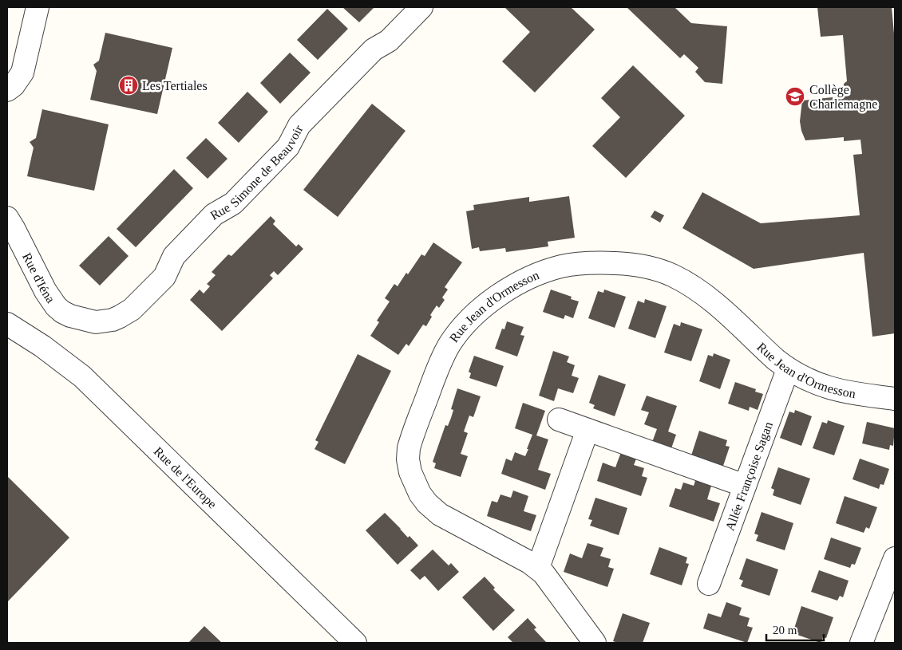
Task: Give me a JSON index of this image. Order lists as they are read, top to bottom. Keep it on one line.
{"streets":{"street":["Rue Simone de Beauvoir","Rue d'Iéna","Rue Jean d'Ormesson","Allée Françoise Sagan","Rue de l'Europe"]},"crossings":[["Rue Simone de Beauvoir","Rue d'Iéna"],["Rue Jean d'Ormesson","Allée Françoise Sagan"]],"places":{"building":["Les Tertiales"],"school or university":["Collège Charlemagne"]},"scale_bar":"20 m"}
